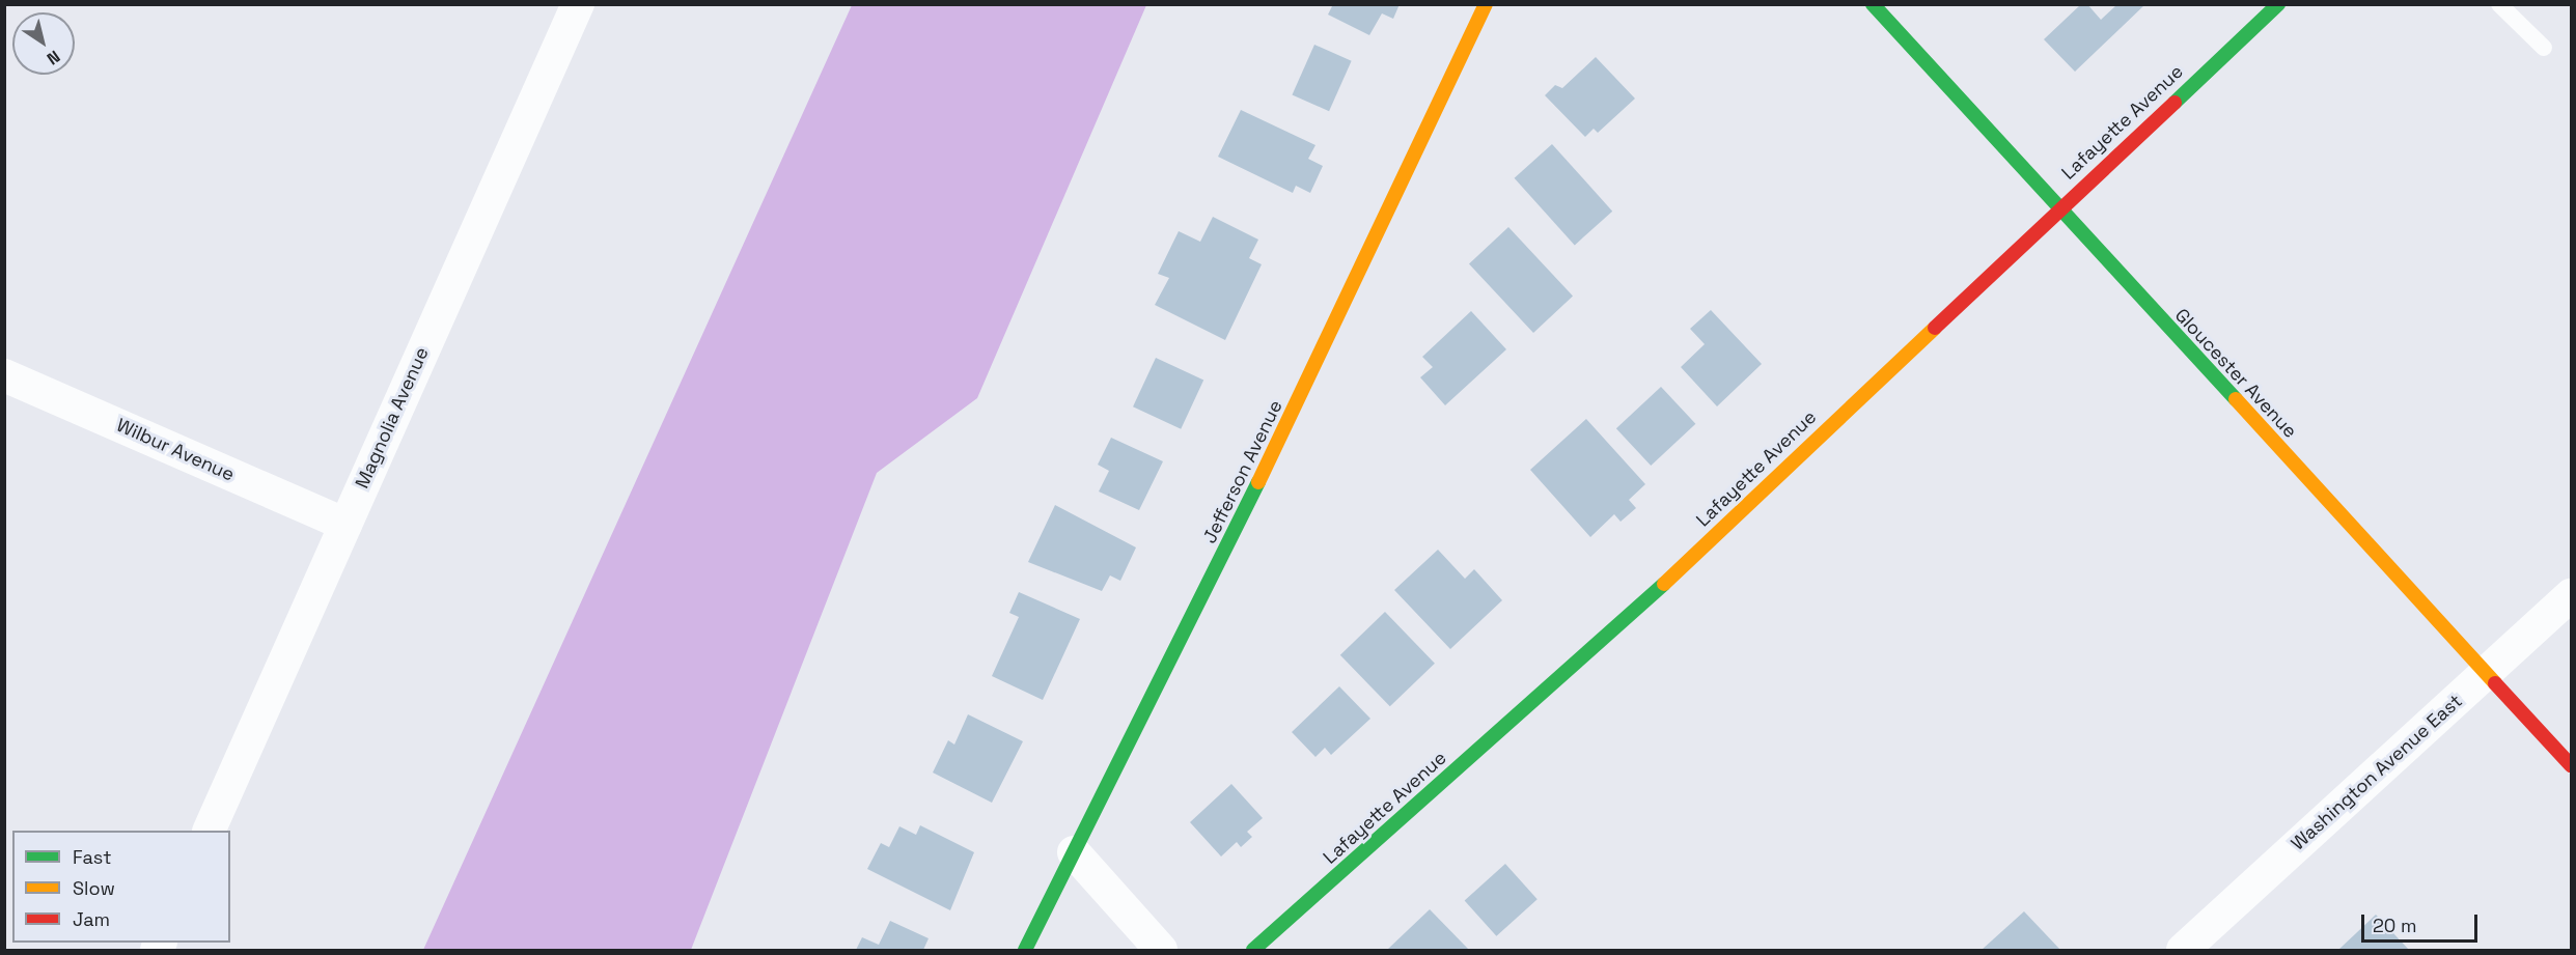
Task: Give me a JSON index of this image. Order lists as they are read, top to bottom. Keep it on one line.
{"streets":{"street":["Lafayette Avenue","Gloucester Avenue","Magnolia Avenue","Wilbur Avenue","Jefferson Avenue","Washington Avenue East"]},"crossings":[["Lafayette Avenue","Gloucester Avenue"],["Gloucester Avenue","Washington Avenue East"],["Magnolia Avenue","Wilbur Avenue"]],"legend":["Fast","Slow","Jam"],"scale_bar":"20 m","north":"bottom right"}
